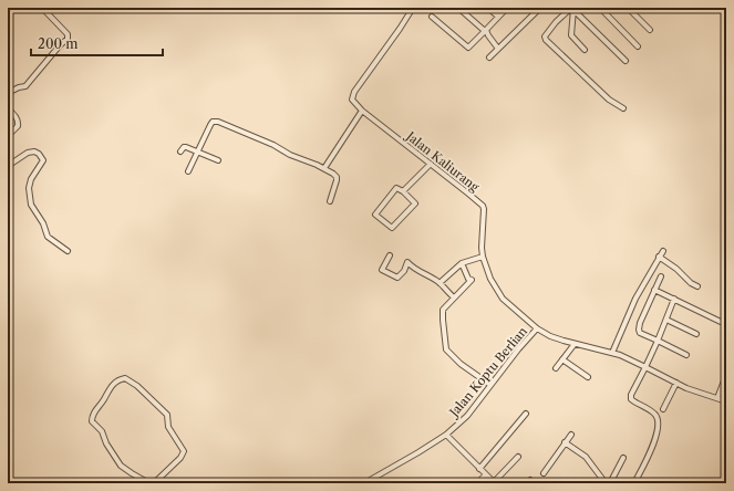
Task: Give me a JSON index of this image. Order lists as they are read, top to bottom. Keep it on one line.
{"streets":{"street":["Jalan Kaliurang","Jalan Koptu Berlian"]},"crossings":[["Jalan Kaliurang","Jalan Koptu Berlian"]],"scale_bar":"200 m"}
